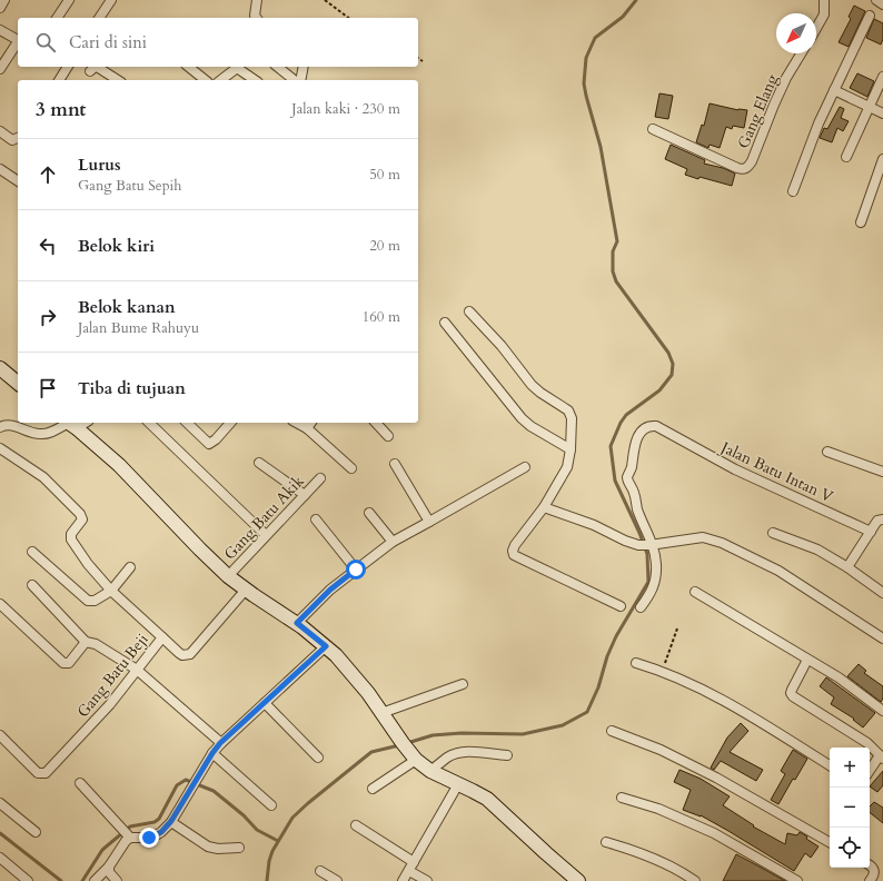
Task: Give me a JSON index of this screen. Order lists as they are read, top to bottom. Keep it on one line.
{"streets":{"street":["Gang Elang","Jalan Batu Intan V","Gang Batu Akik","Gang Batu Beji"]},"north":"bottom left","page":{"search":"Cari di sini","heading":["3 mnt","Jalan kaki · 230 m"],"list":[["Lurus","Gang Batu Sepih","50 m"],["Belok kiri","20 m"],["Belok kanan","Jalan Bume Rahuyu","160 m"],"Tiba di tujuan"],"map_buttons":["+","−"]}}
